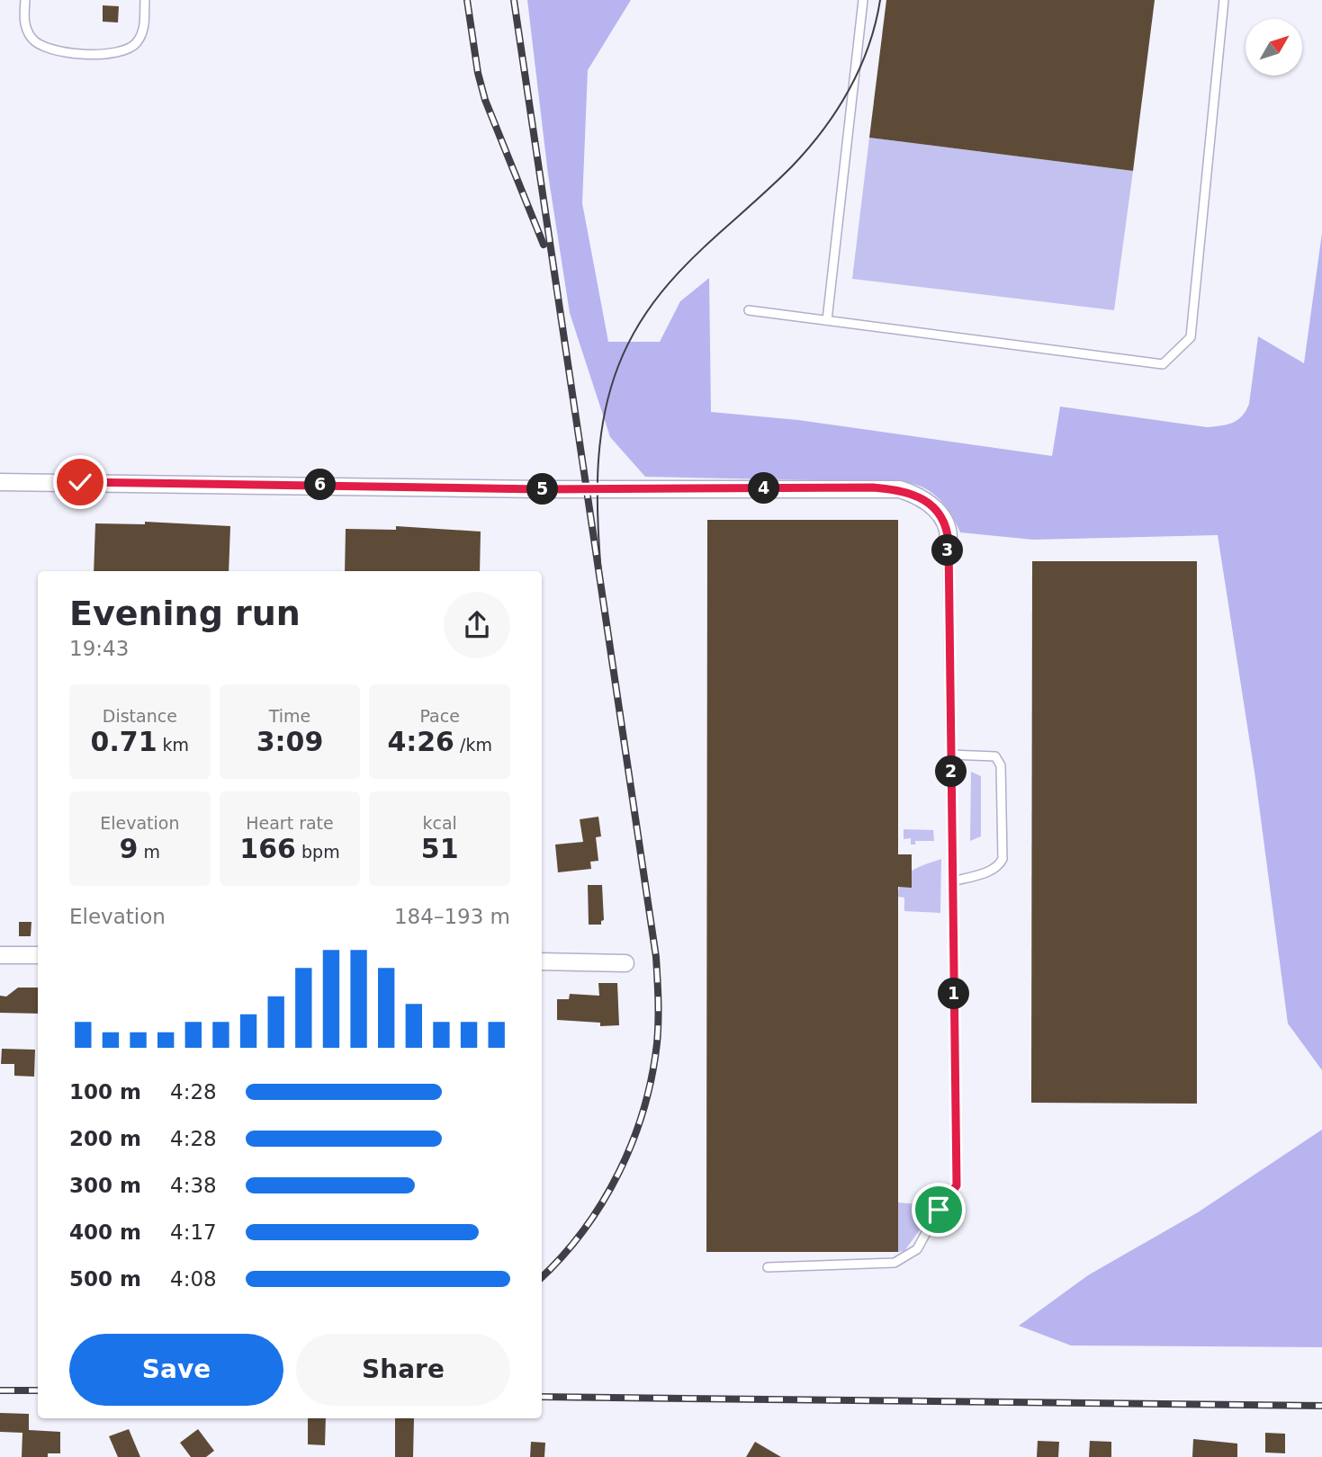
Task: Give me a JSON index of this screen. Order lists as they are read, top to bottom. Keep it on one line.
{"north":"top right","page":{"pins":["6","4","5","3","2","1"],"heading":["Evening run","19:43"],"stats":[["Distance","0.71 km"],["Time","3:09"],["Pace","4:26 /km"],["Elevation","9 m"],["Heart rate","166 bpm"],["kcal","51"]],"chart":["Elevation","184–193 m"],"list":[{"name":"100 m","note":"4:28"},{"name":"200 m","note":"4:28"},{"name":"300 m","note":"4:38"},{"name":"400 m","note":"4:17"},{"name":"500 m","note":"4:08"}],"buttons":["Save","Share"]}}
